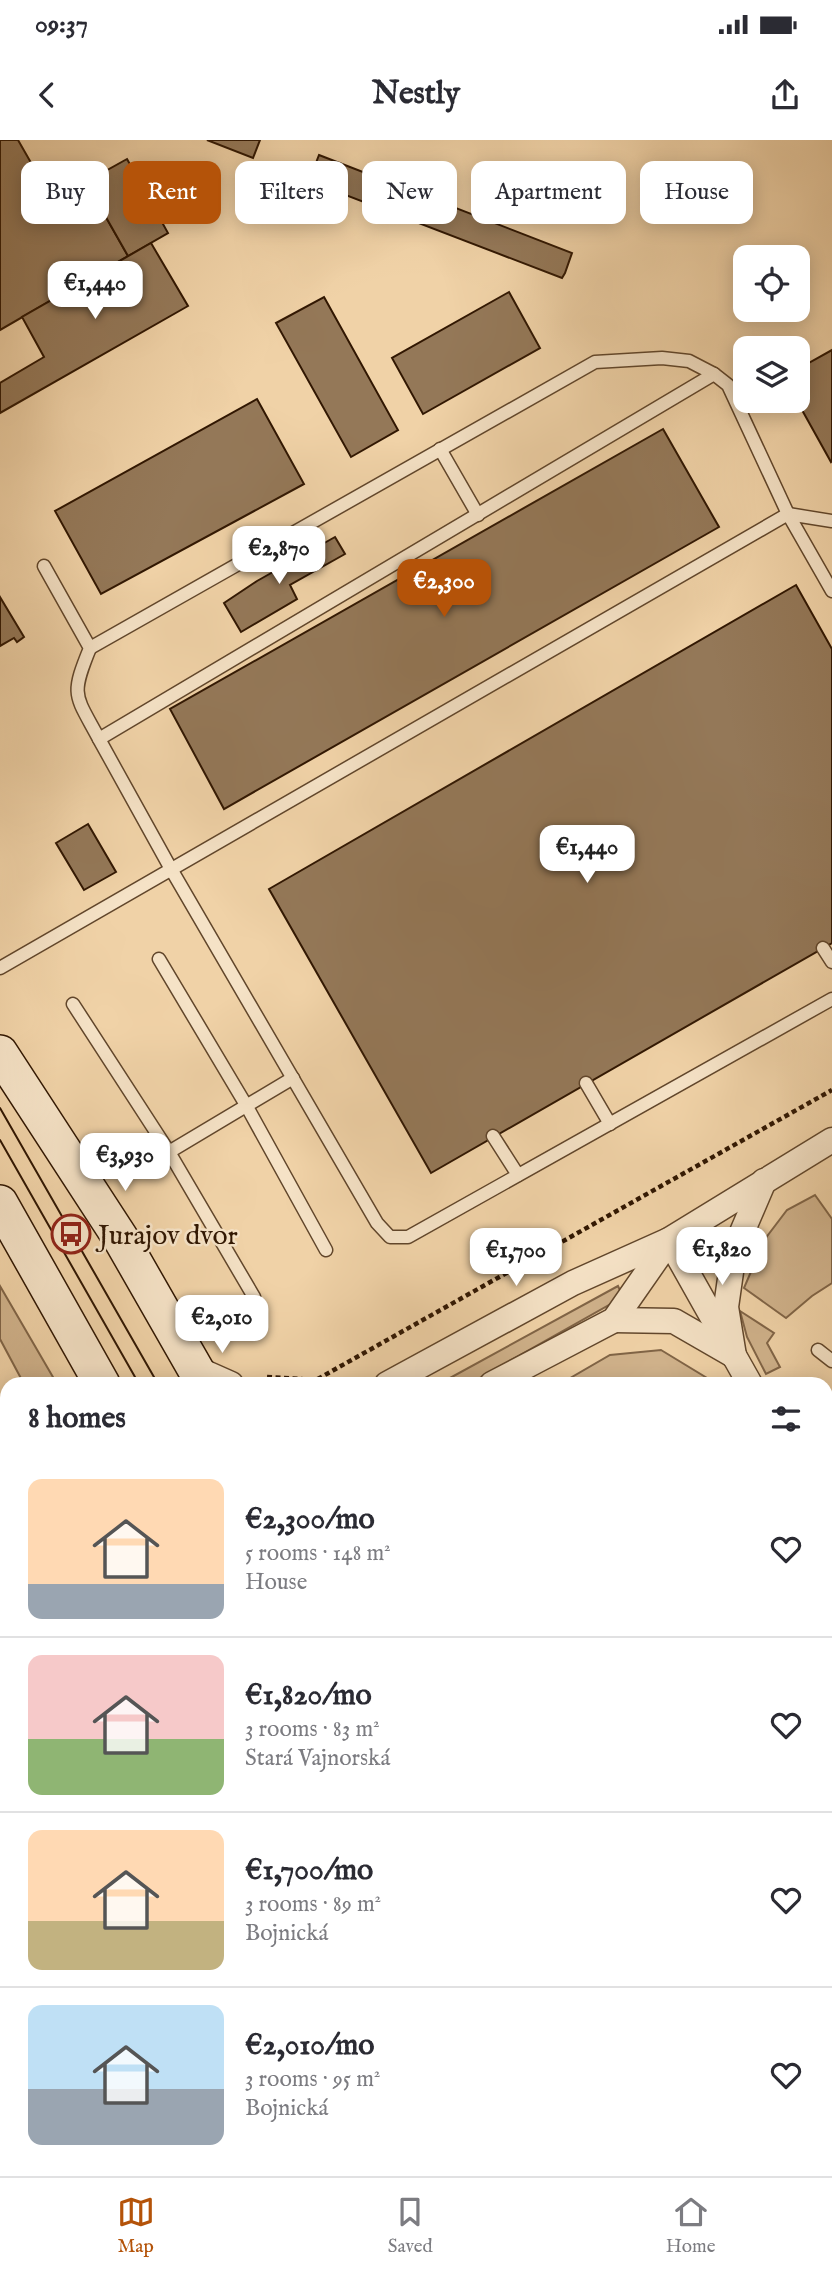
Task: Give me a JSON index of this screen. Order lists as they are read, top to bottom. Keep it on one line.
{"places":{"bus stop":["Jurajov dvor"]},"page":{"status":"09:37","header":"Nestly","chip":["Buy","Rent","Filters","New","Apartment","House"],"price":["€1,440","€2,870","€2,300","€1,440","€3,930","€1,820","€1,700","€2,010"],"heading":"8 homes","list":[{"name":"€2,300/mo","note":"5 rooms · 148 m² · House"},{"name":"€1,820/mo","note":"3 rooms · 83 m² · Stará Vajnorská"},{"name":"€1,700/mo","note":"3 rooms · 89 m² · Bojnická"},{"name":"€2,010/mo","note":"3 rooms · 95 m² · Bojnická"}],"tabs":["Map","Saved","Home"]}}
